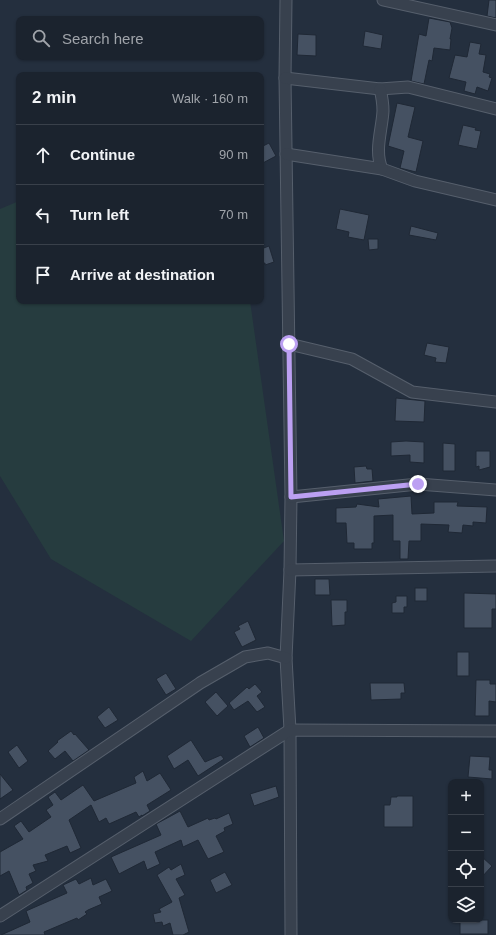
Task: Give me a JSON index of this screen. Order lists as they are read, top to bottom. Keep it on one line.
{"page":{"search":"Search here","heading":["2 min","Walk · 160 m"],"list":[["Continue","90 m"],["Turn left","70 m"],"Arrive at destination"],"map_buttons":["+","−"]}}
